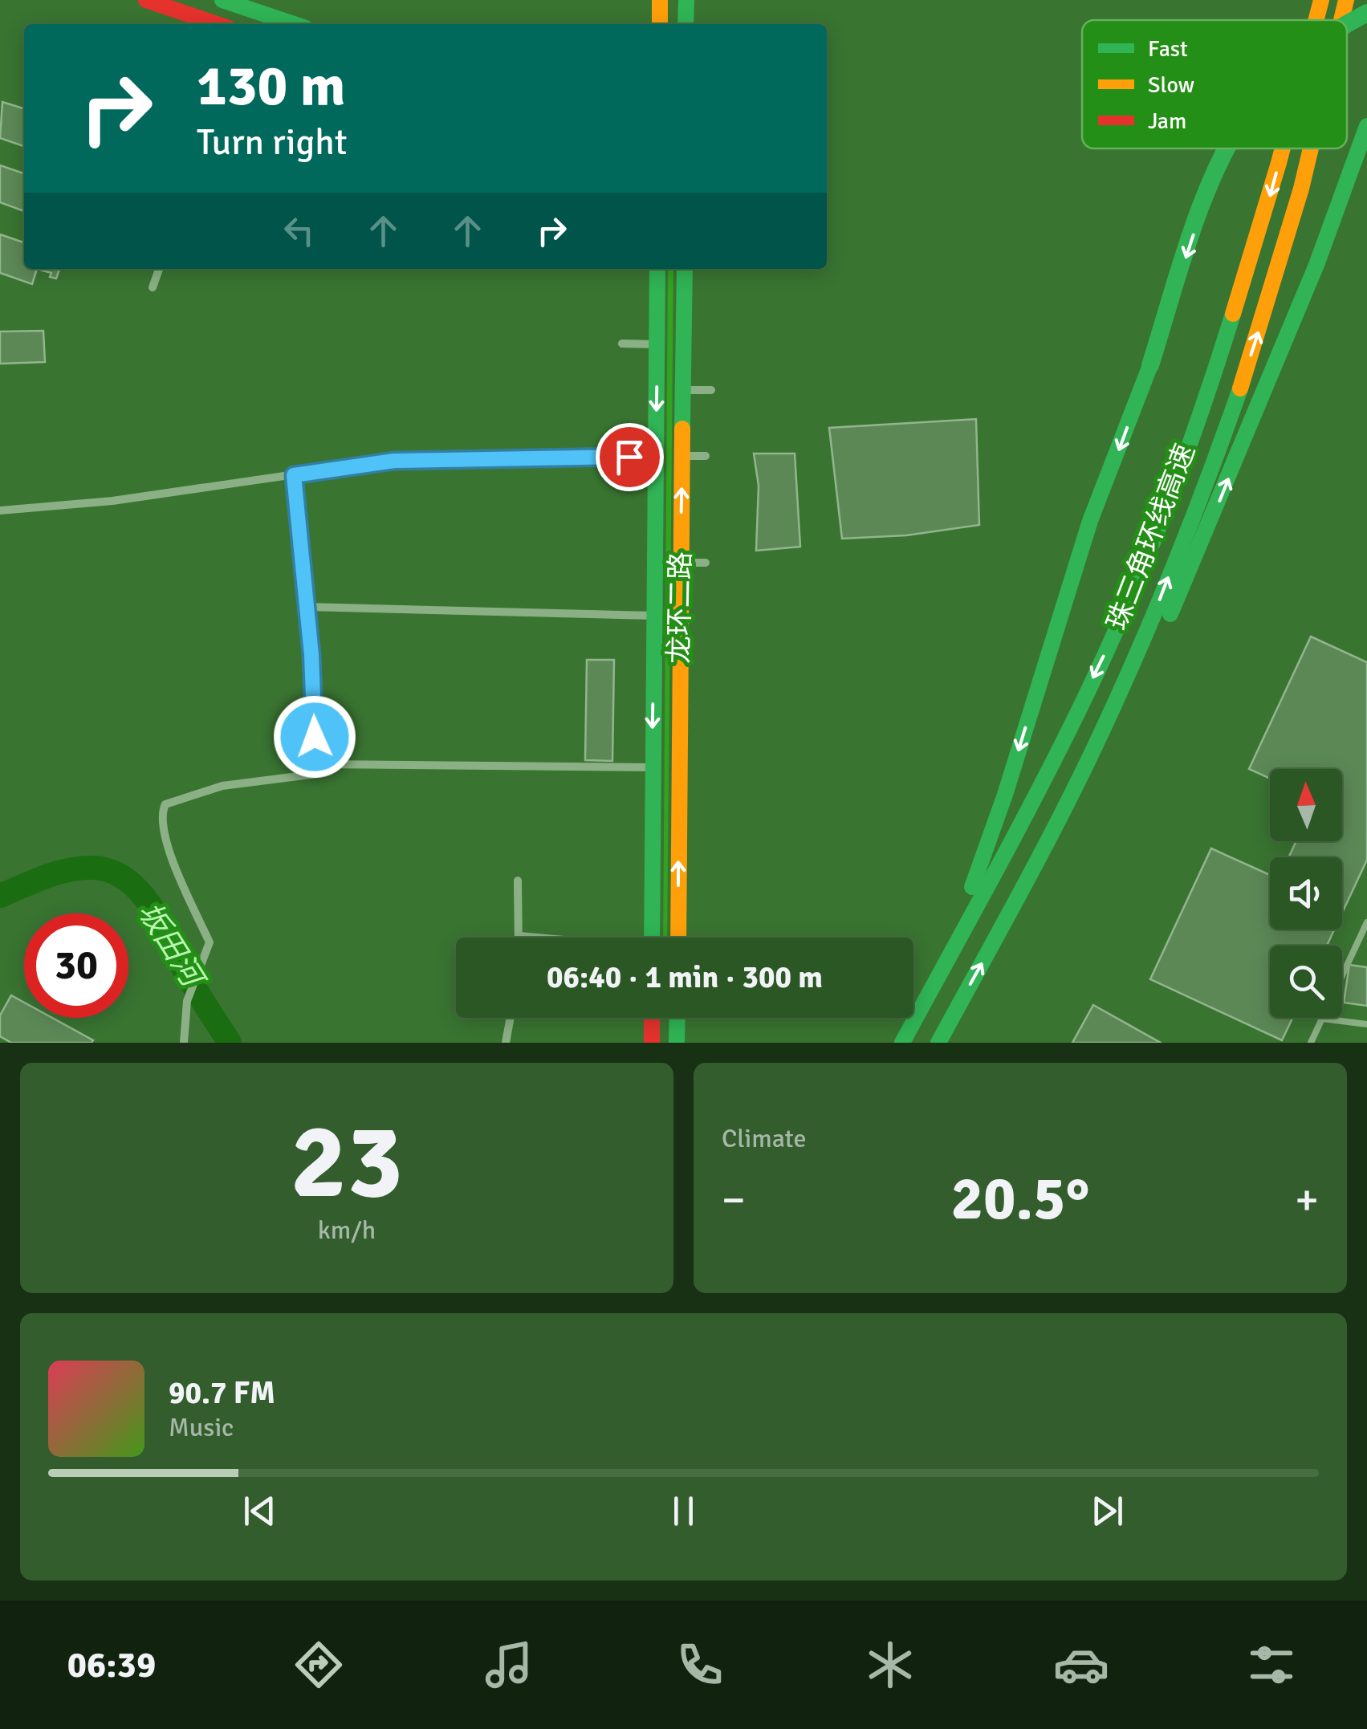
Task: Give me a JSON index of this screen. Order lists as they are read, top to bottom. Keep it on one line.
{"streets":{"main road":["珠三角环线高速","龙环二路"]},"water":["坂田河"],"legend":["Fast","Slow","Jam"],"north":"top","page":{"turn":["130 m","Turn right"],"limit":"30","trip":"06:40 · 1 min · 300 m","tile":[["23","km/h"],"Climate"],"heat":["−","20.5°","+"],"song":["90.7 FM","Music"],"tabs":"06:39"}}
